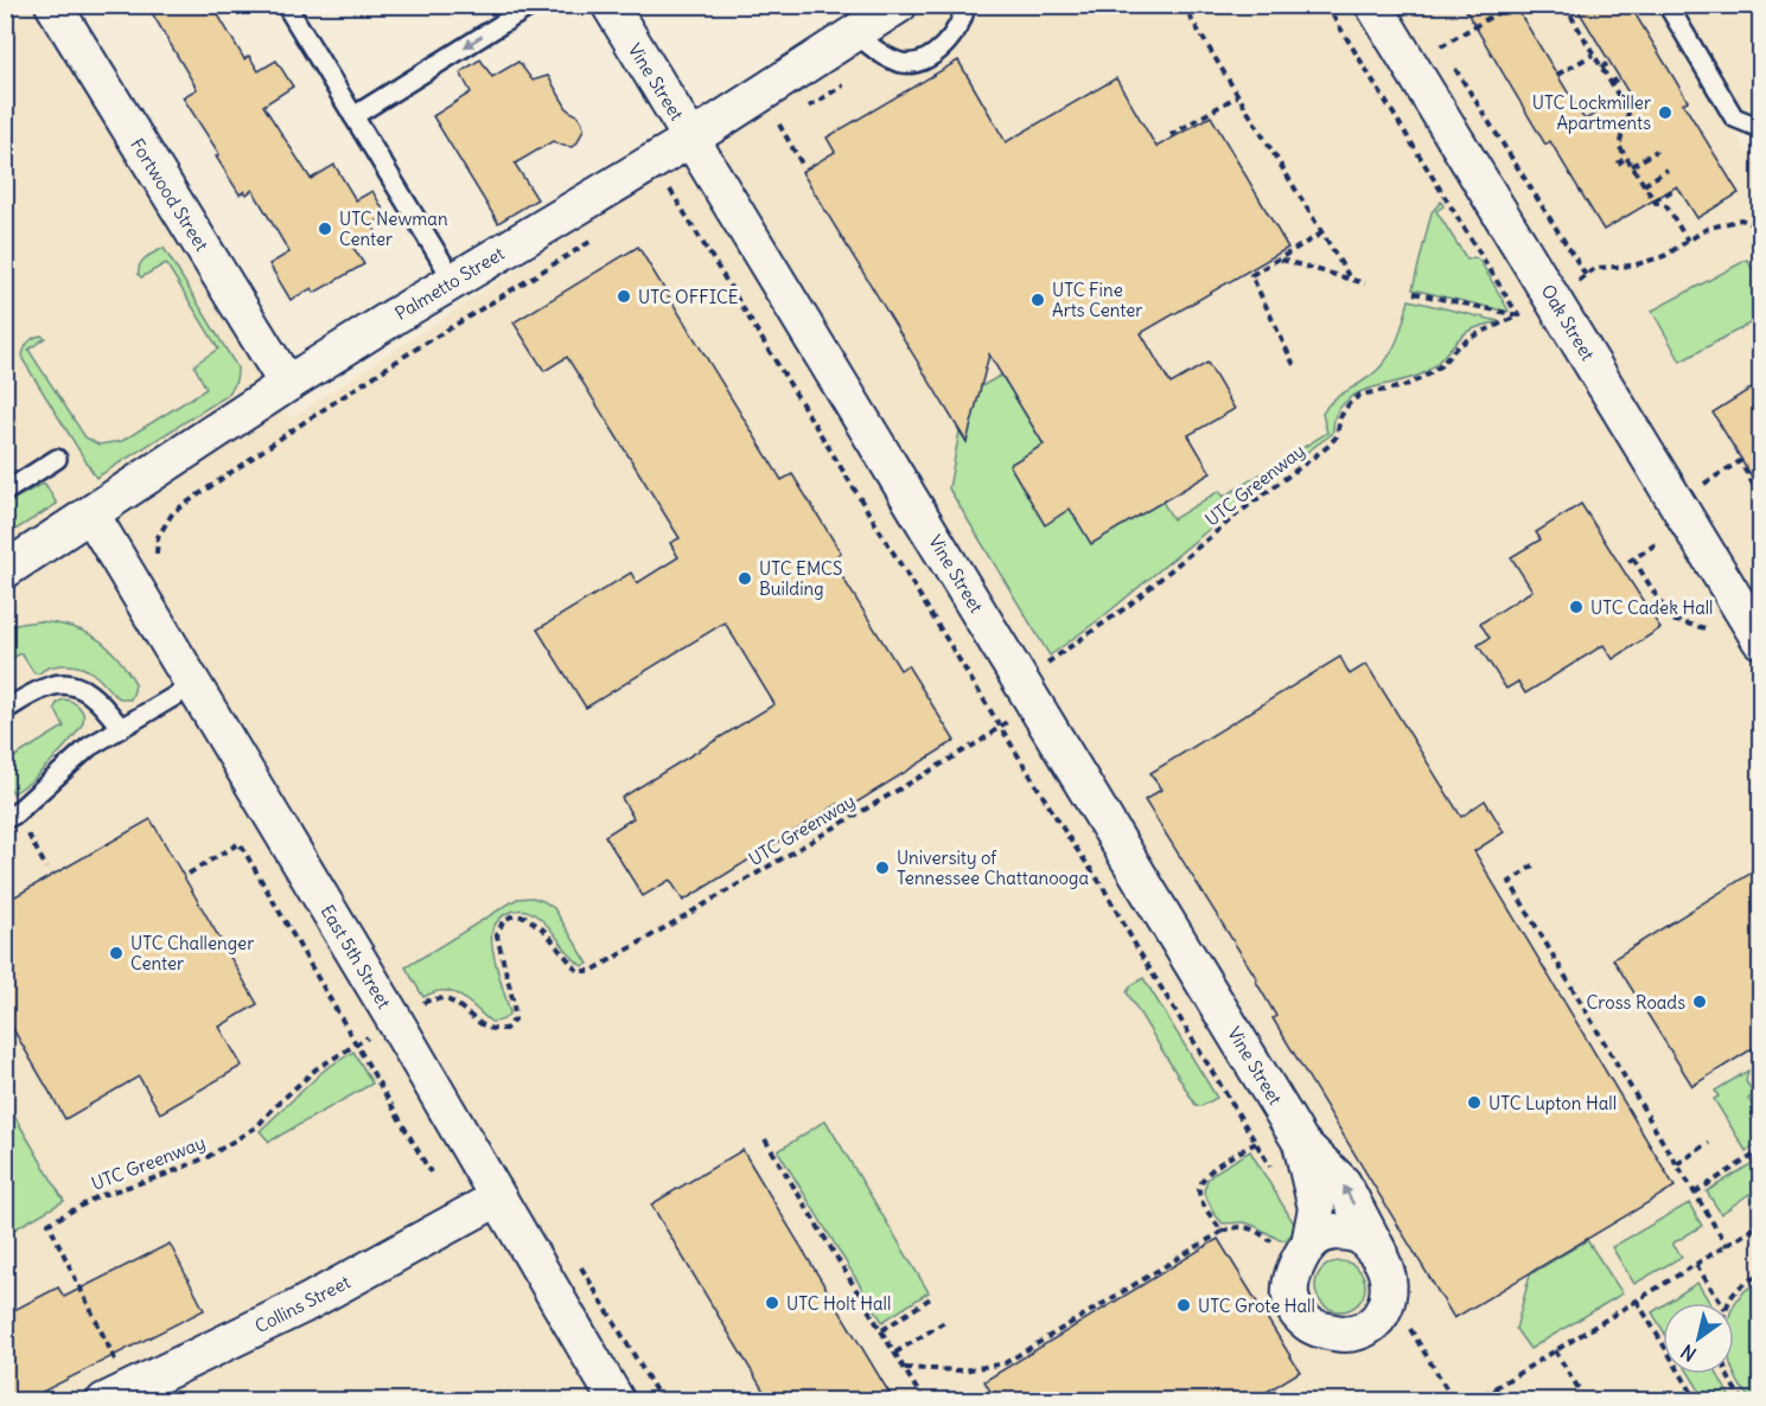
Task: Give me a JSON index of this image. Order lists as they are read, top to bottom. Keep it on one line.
{"streets":{"street":["Vine Street","Fortwood Street","Palmetto Street","Oak Street","East 5th Street","Collins Street"],"path":["UTC Greenway"]},"crossings":[["Vine Street","Palmetto Street"],["Vine Street","UTC Greenway"],["Fortwood Street","Palmetto Street"],["Palmetto Street","East 5th Street"],["Oak Street","UTC Greenway"],["UTC Greenway","East 5th Street"],["UTC Greenway","Collins Street"],["East 5th Street","Collins Street"]],"places":["UTC Lockmiller Apartments","UTC Newman Center","UTC OFFICE","UTC Fine Arts Center","UTC EMCS Building","UTC Cadek Hall","University of Tennessee Chattanooga","UTC Challenger Center","Cross Roads","UTC Lupton Hall","UTC Holt Hall","UTC Grote Hall"],"north":"bottom left"}
